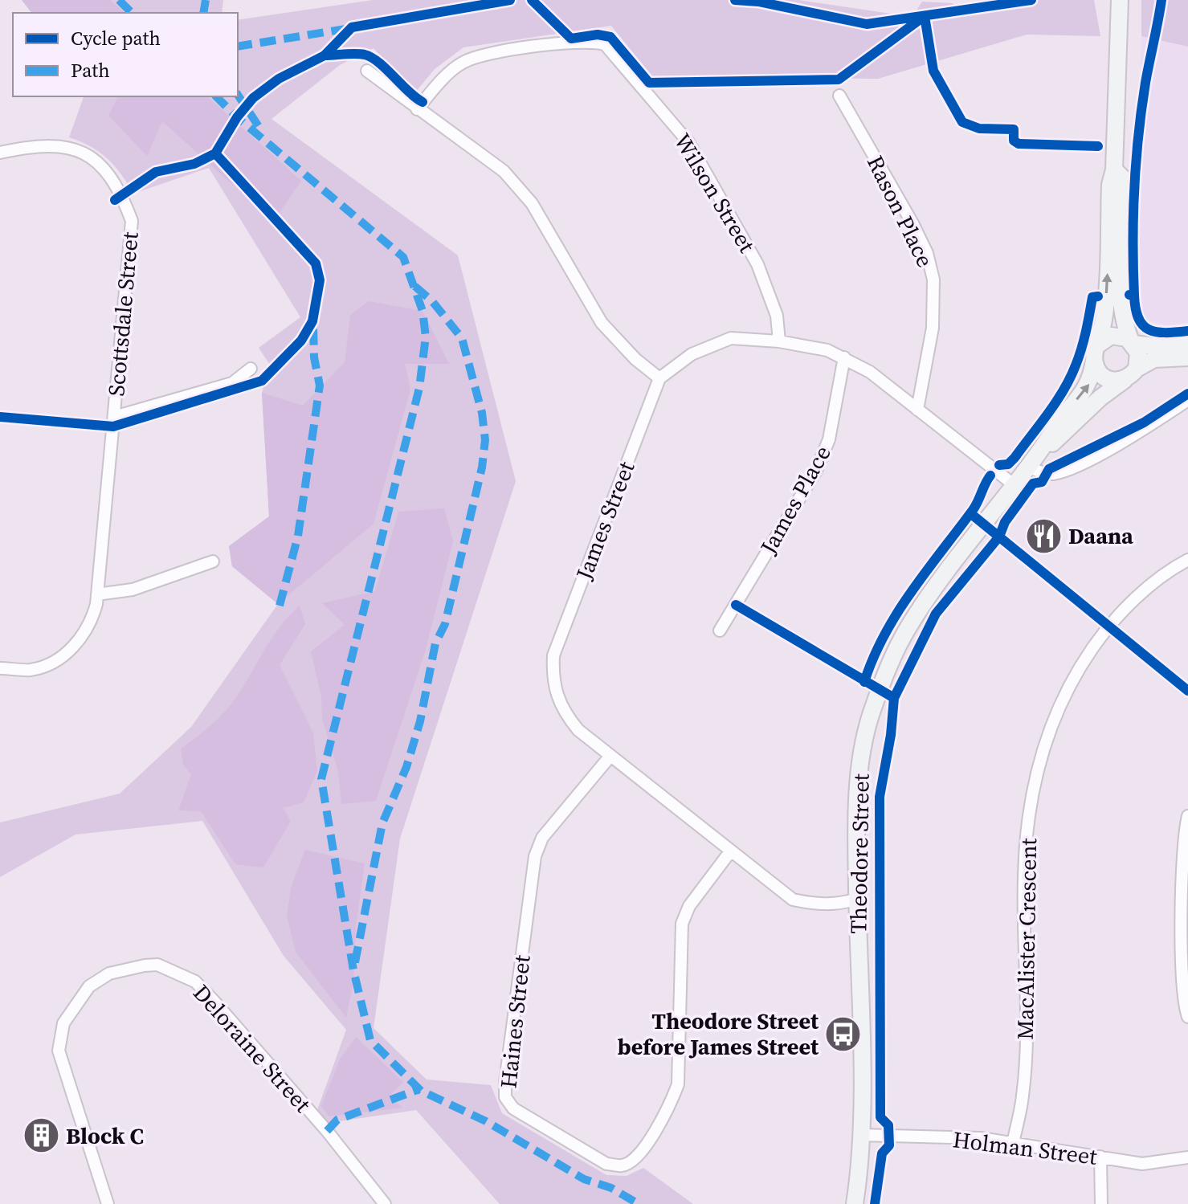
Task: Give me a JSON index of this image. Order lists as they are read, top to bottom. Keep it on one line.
{"streets":{"main road":["Theodore Street"],"street":["Wilson Street","Rason Place","Scottsdale Street","James Place","James Street","MacAlister Crescent","Haines Street","Deloraine Street","Holman Street"]},"crossings":[["James Street","Theodore Street"],["James Street","Haines Street"],["Theodore Street","Holman Street"],["MacAlister Crescent","Holman Street"]],"places":{"restaurant":["Daana"],"bus stop":["Theodore Street before James Street"],"building":["Block C"]},"legend":["Cycle path","Path"]}
